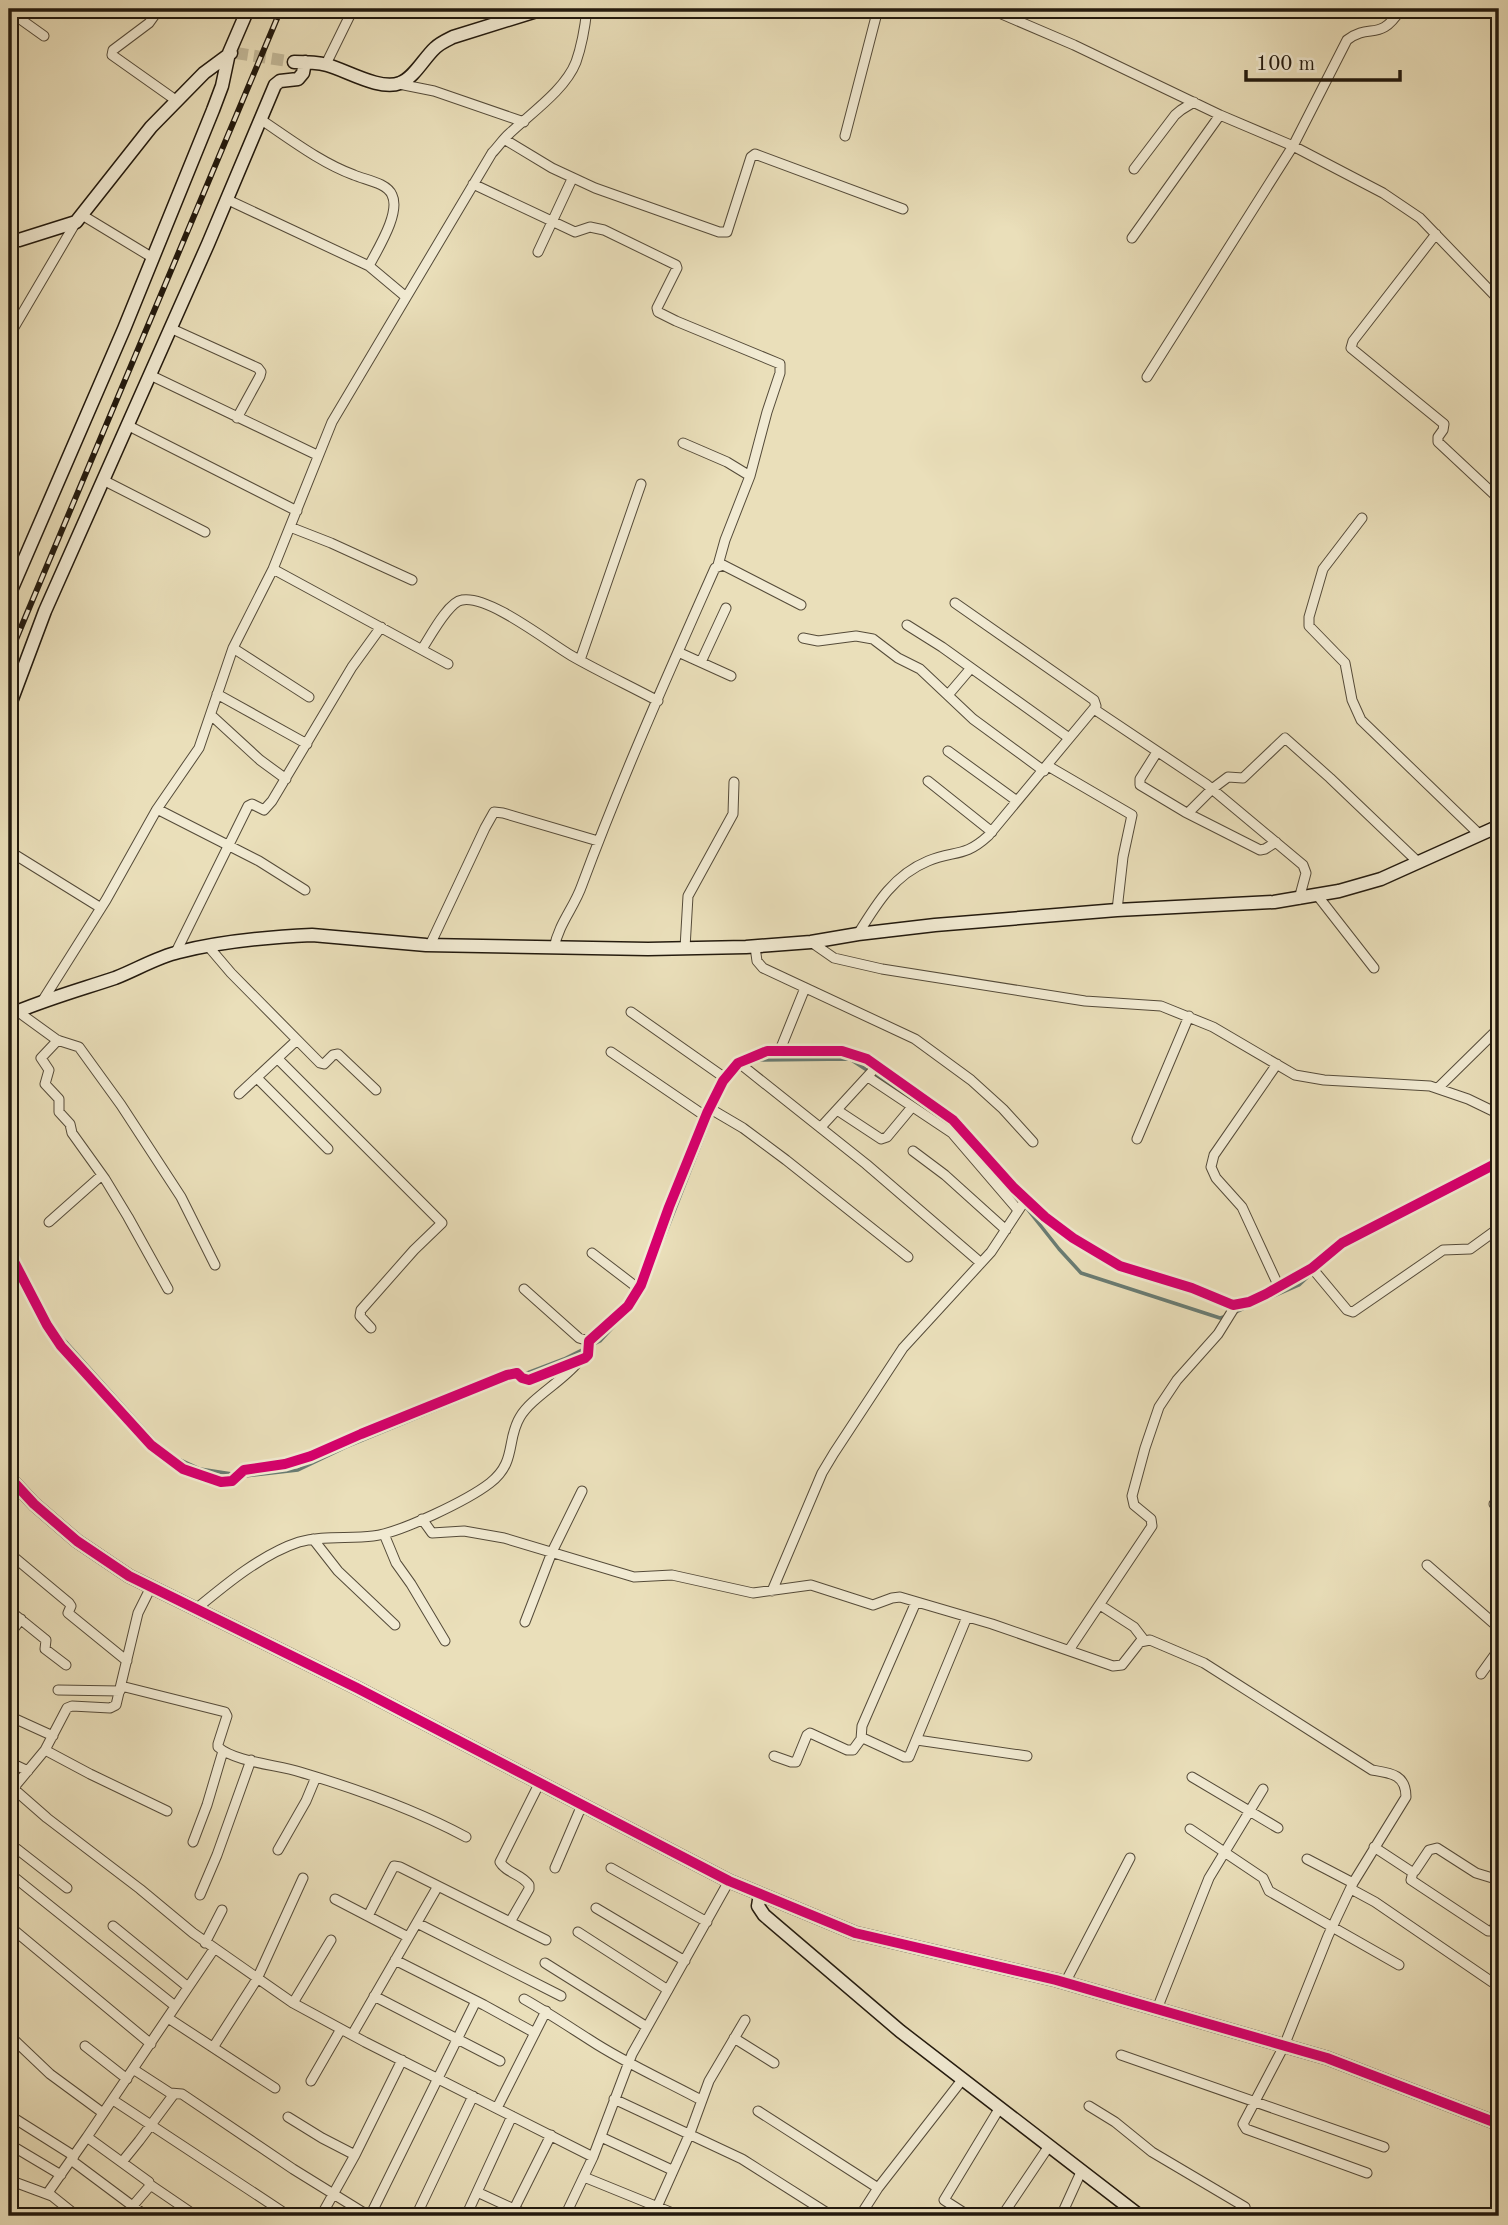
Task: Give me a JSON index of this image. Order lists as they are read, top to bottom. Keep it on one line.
{"scale_bar":"100 m"}
